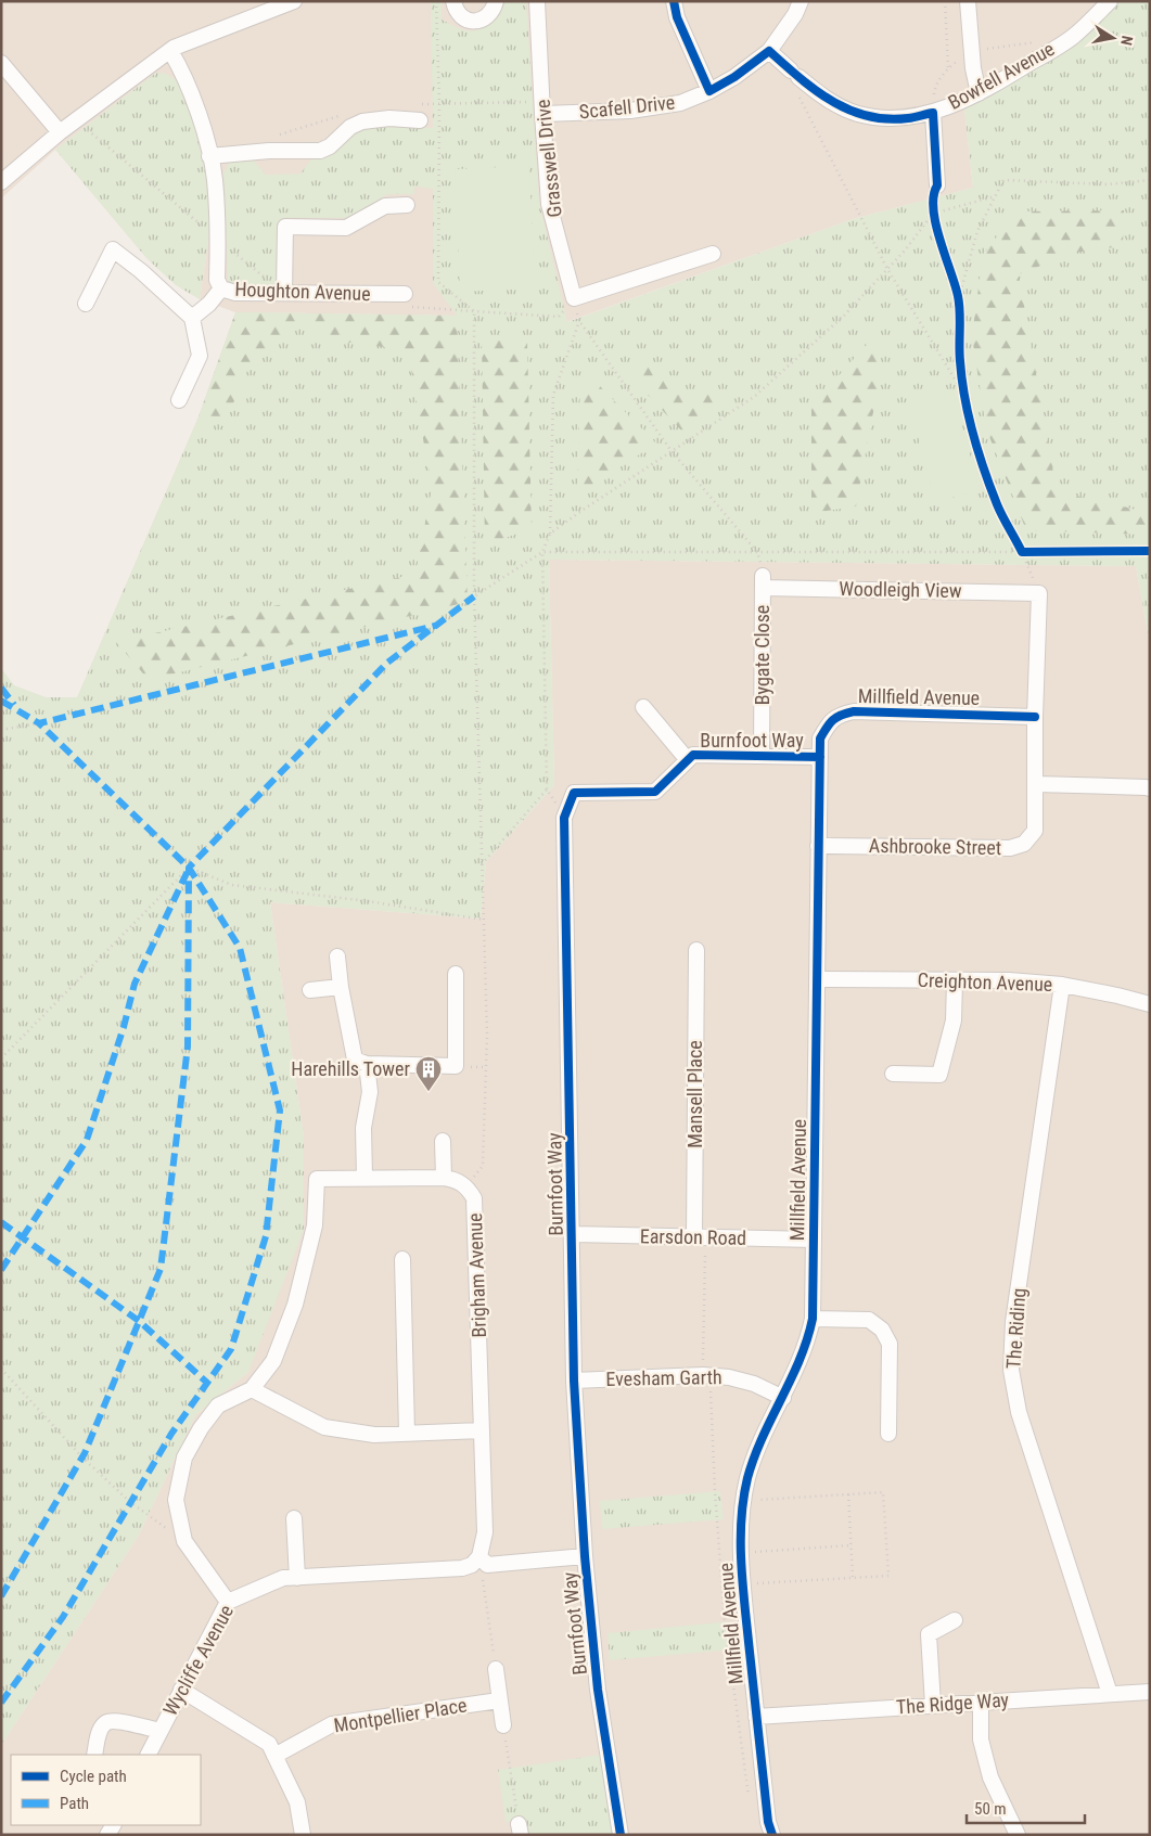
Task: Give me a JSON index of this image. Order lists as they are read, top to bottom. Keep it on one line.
{"streets":{"street":["Bowfell Avenue","Scafell Drive","Grasswell Drive","Houghton Avenue","Woodleigh View","Bygate Close","Millfield Avenue","Burnfoot Way","Ashbrooke Street","Creighton Avenue","Mansell Place","Earsdon Road","Brigham Avenue","The Riding","Evesham Garth","Wycliffe Avenue","The Ridge Way","Montpellier Place"]},"crossings":[["Bowfell Avenue","Scafell Drive"],["Scafell Drive","Grasswell Drive"],["Woodleigh View","Bygate Close"],["Woodleigh View","Ashbrooke Street"],["Bygate Close","Burnfoot Way"],["Millfield Avenue","Burnfoot Way"],["Millfield Avenue","Ashbrooke Street"],["Millfield Avenue","Creighton Avenue"],["Millfield Avenue","Earsdon Road"],["Millfield Avenue","Evesham Garth"],["Millfield Avenue","The Ridge Way"],["Burnfoot Way","Earsdon Road"],["Burnfoot Way","Evesham Garth"],["Creighton Avenue","The Riding"],["Mansell Place","Earsdon Road"],["Brigham Avenue","Wycliffe Avenue"],["The Riding","The Ridge Way"]],"places":{"building":["Harehills Tower"]},"legend":["Cycle path","Path"],"scale_bar":"50 m","north":"right"}
